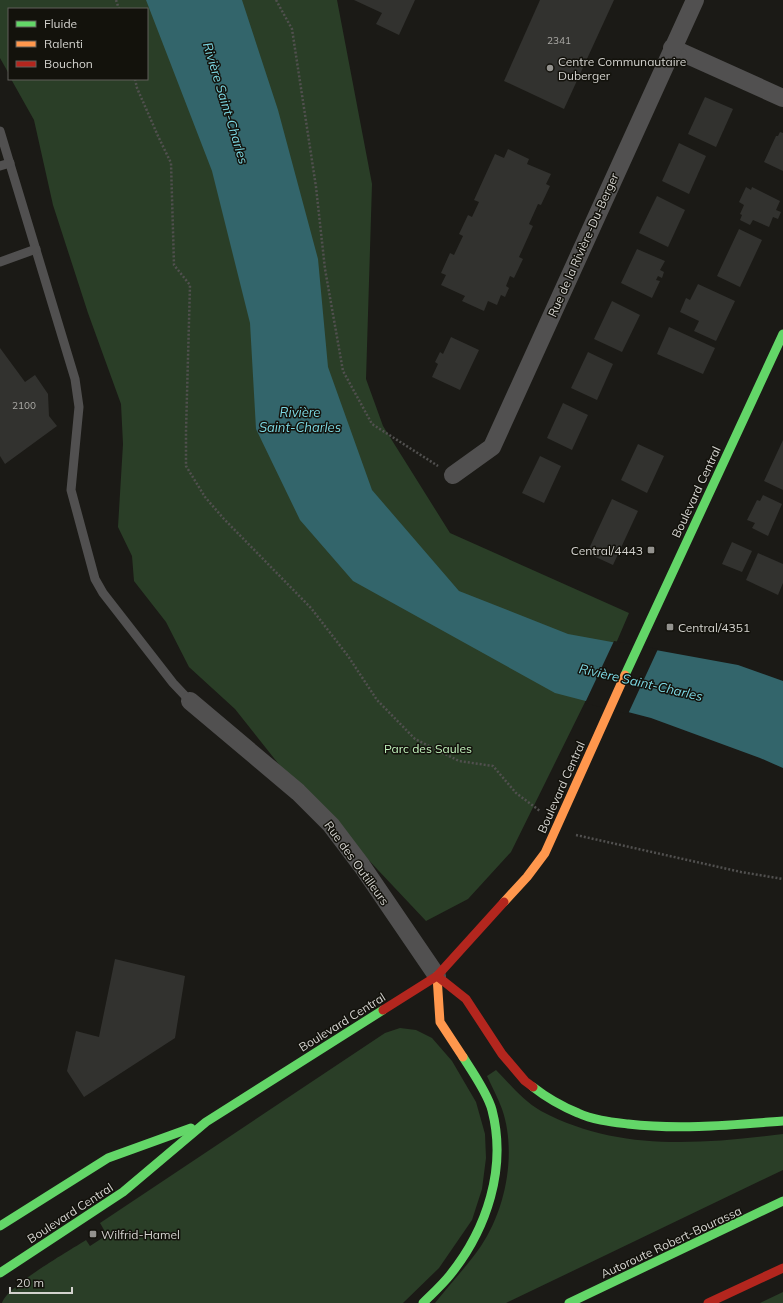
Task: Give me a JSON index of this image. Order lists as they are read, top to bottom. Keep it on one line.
{"streets":{"main road":["Boulevard Central","Autoroute Robert-Bourassa"],"street":["Rue de la Rivière-Du-Berger","Rue des Outilleurs"]},"crossings":[["Boulevard Central","Rue des Outilleurs"]],"water":["Rivière Saint-Charles"],"parks":["Parc des Saules"],"places":{"other":["Centre Communautaire Duberger"],"transit":["Central/4443","Central/4351","Wilfrid-Hamel"]},"house_numbers":["2341","2100"],"legend":["Fluide","Ralenti","Bouchon"],"scale_bar":"20 m"}
